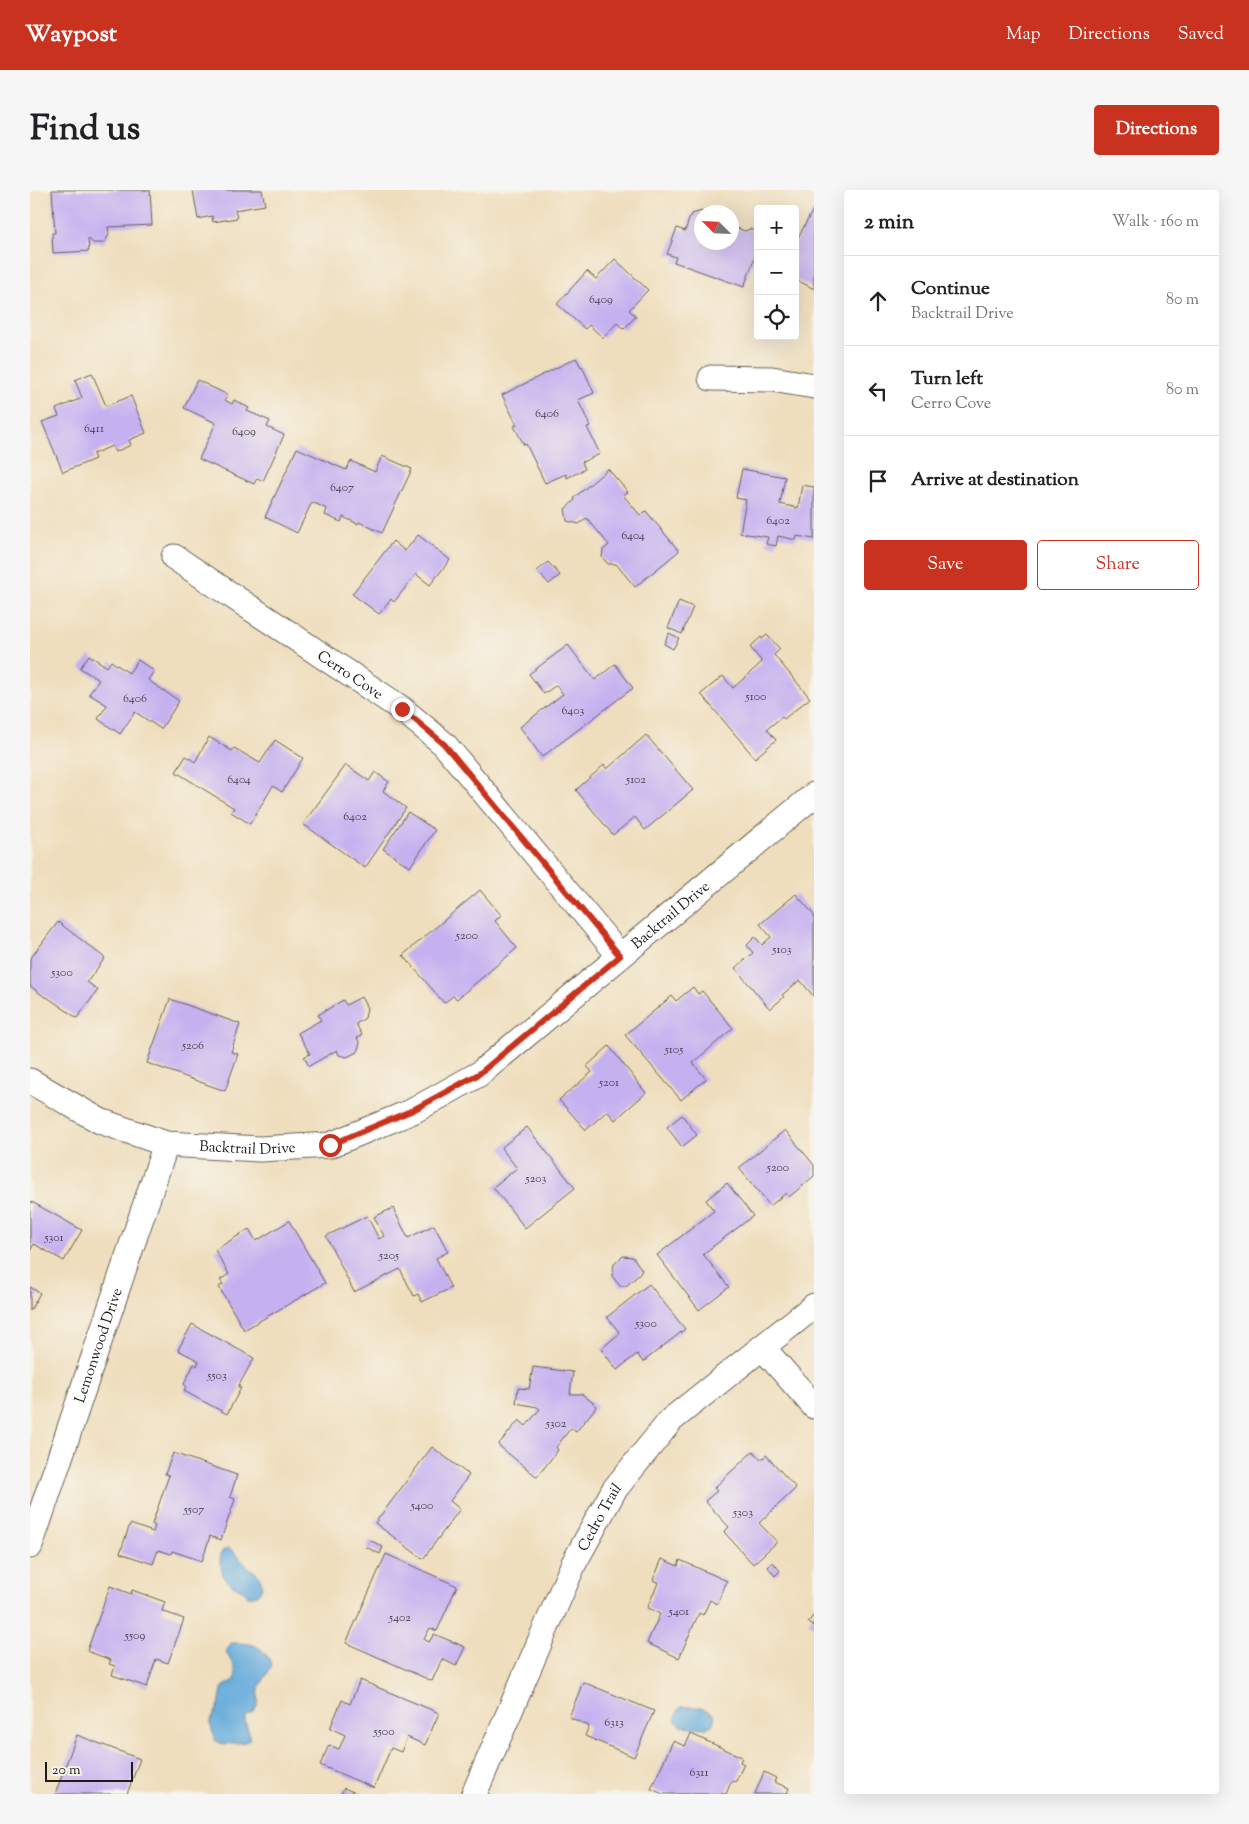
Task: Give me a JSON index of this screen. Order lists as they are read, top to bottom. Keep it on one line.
{"streets":{"street":["Cerro Cove","Backtrail Drive","Lemonwood Drive","Cedro Trail"]},"crossings":[["Cerro Cove","Backtrail Drive"],["Backtrail Drive","Lemonwood Drive"]],"house_numbers":["6409","6406","6411","6409","6407","6402","6404","5100","6406","6403","6404","5102","6402","5200","5103","5300","5206","5105","5201","5200","5203","5301","5205","5300","5503","5302","5400","5507","5303","5401","5402","5509","6313","5500","6311"],"scale_bar":"20 m","north":"top left","page":{"header":"Waypost","nav":["Map","Directions","Saved"],"title":"Find us","buttons":["Directions",["Save","Share"]],"heading":["2 min","Walk · 160 m"],"map_buttons":["+","−"],"list":[["Continue","Backtrail Drive","80 m"],["Turn left","Cerro Cove","80 m"],"Arrive at destination"],"scale":"20 m"}}
